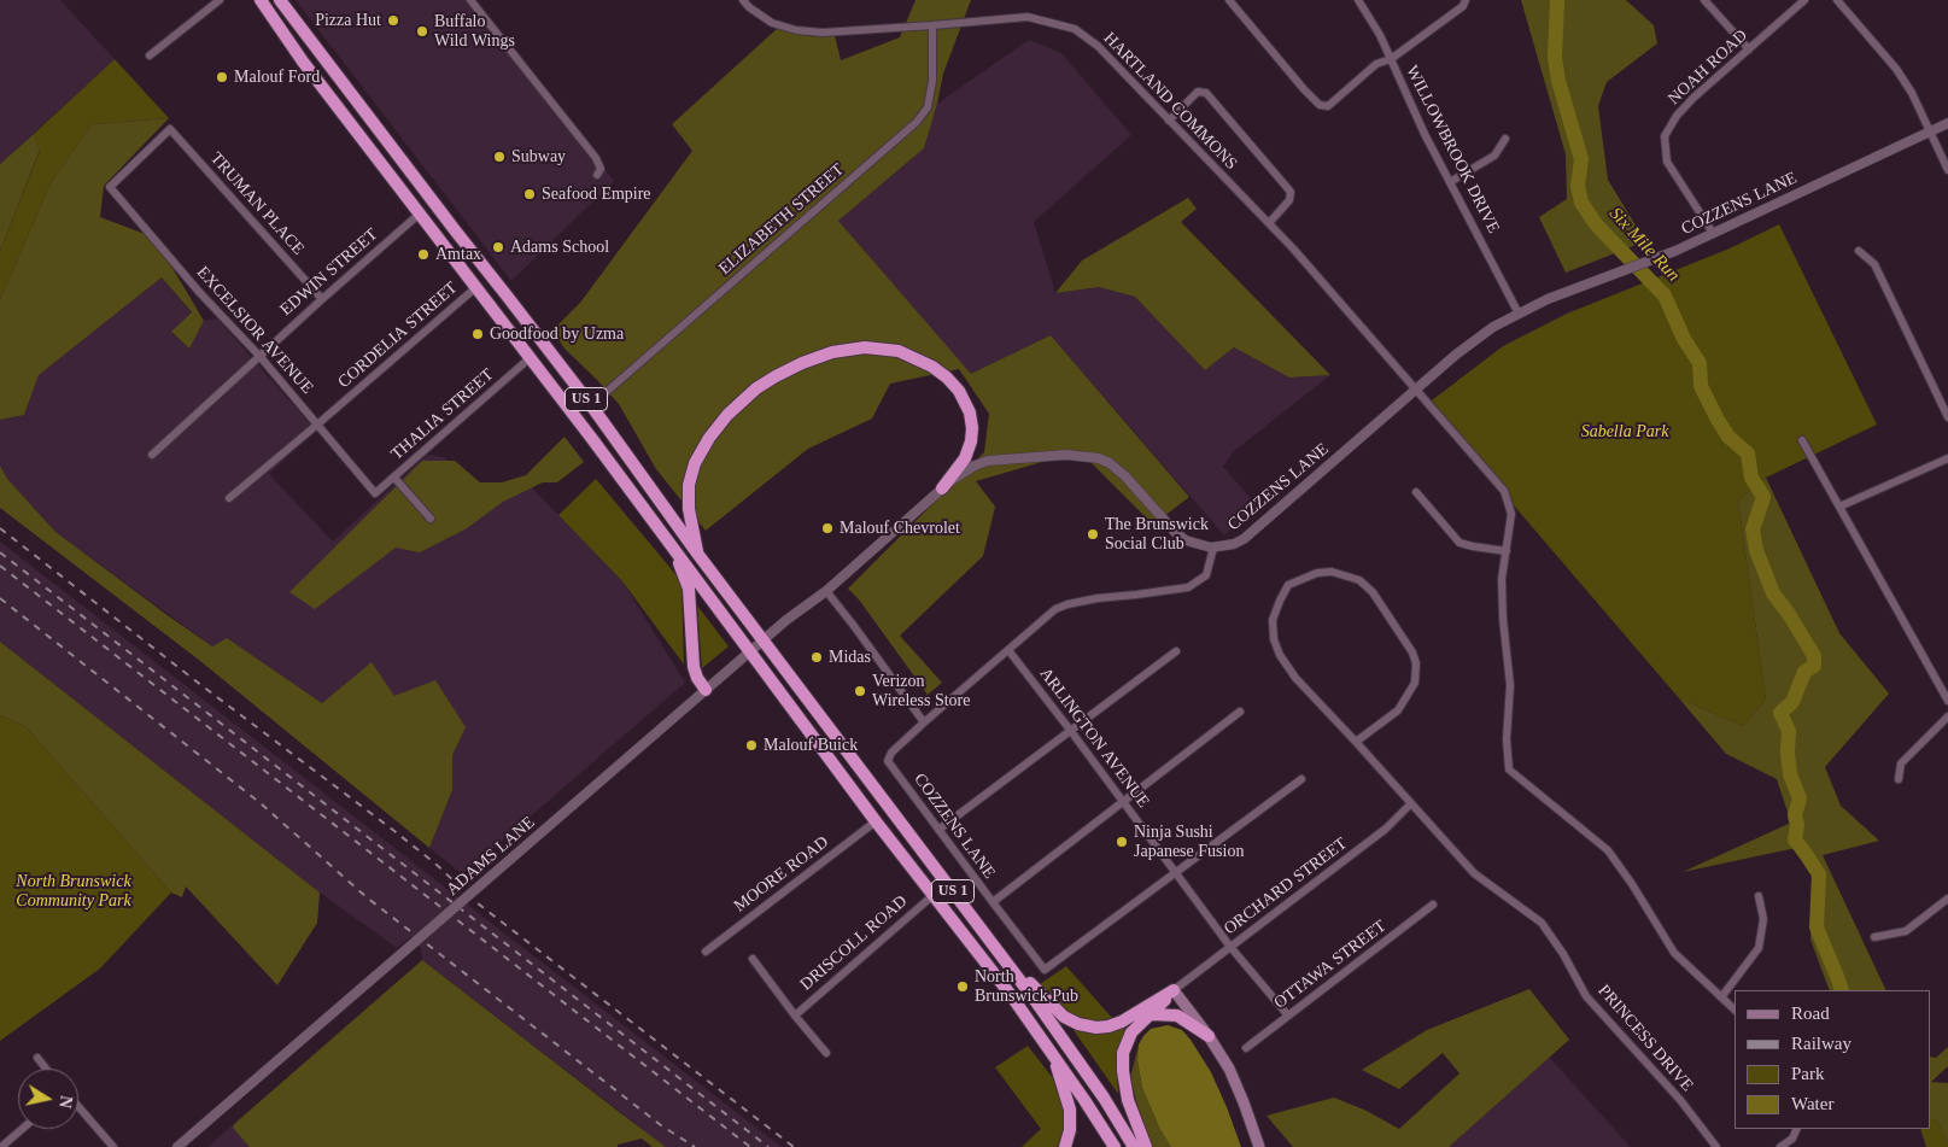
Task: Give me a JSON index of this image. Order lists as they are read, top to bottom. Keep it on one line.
{"streets":{"highway":["US 1"],"street":["NOAH ROAD","HARTLAND COMMONS","WILLOWBROOK DRIVE","TRUMAN PLACE","COZZENS LANE","ELIZABETH STREET","EDWIN STREET","EXCELSIOR AVENUE","CORDELIA STREET","THALIA STREET","ARLINGTON AVENUE","ADAMS LANE","MOORE ROAD","ORCHARD STREET","DRISCOLL ROAD","OTTAWA STREET","PRINCESS DRIVE"]},"crossings":[["NOAH ROAD","COZZENS LANE"],["HARTLAND COMMONS","COZZENS LANE"],["HARTLAND COMMONS","ELIZABETH STREET"],["WILLOWBROOK DRIVE","COZZENS LANE"],["TRUMAN PLACE","EDWIN STREET"],["TRUMAN PLACE","EXCELSIOR AVENUE"],["COZZENS LANE","ARLINGTON AVENUE"],["COZZENS LANE","ADAMS LANE"],["ELIZABETH STREET","US 1"],["EDWIN STREET","EXCELSIOR AVENUE"],["EDWIN STREET","US 1"],["EXCELSIOR AVENUE","CORDELIA STREET"],["EXCELSIOR AVENUE","THALIA STREET"],["CORDELIA STREET","US 1"],["US 1","THALIA STREET"],["US 1","ADAMS LANE"],["US 1","MOORE ROAD"],["US 1","DRISCOLL ROAD"],["ARLINGTON AVENUE","ORCHARD STREET"],["ARLINGTON AVENUE","OTTAWA STREET"],["ORCHARD STREET","PRINCESS DRIVE"]],"water":["Six Mile Run"],"parks":["Sabella Park","North Brunswick Community Park"],"places":["Pizza Hut","Buffalo Wild Wings","Malouf Ford","Subway","Seafood Empire","Adams School","Amtax","Goodfood by Uzma","Malouf Chevrolet","The Brunswick Social Club","Midas","Verizon Wireless Store","Malouf Buick","Ninja Sushi Japanese Fusion","North Brunswick Pub"],"legend":["Road","Railway","Park","Water"],"north":"right"}
